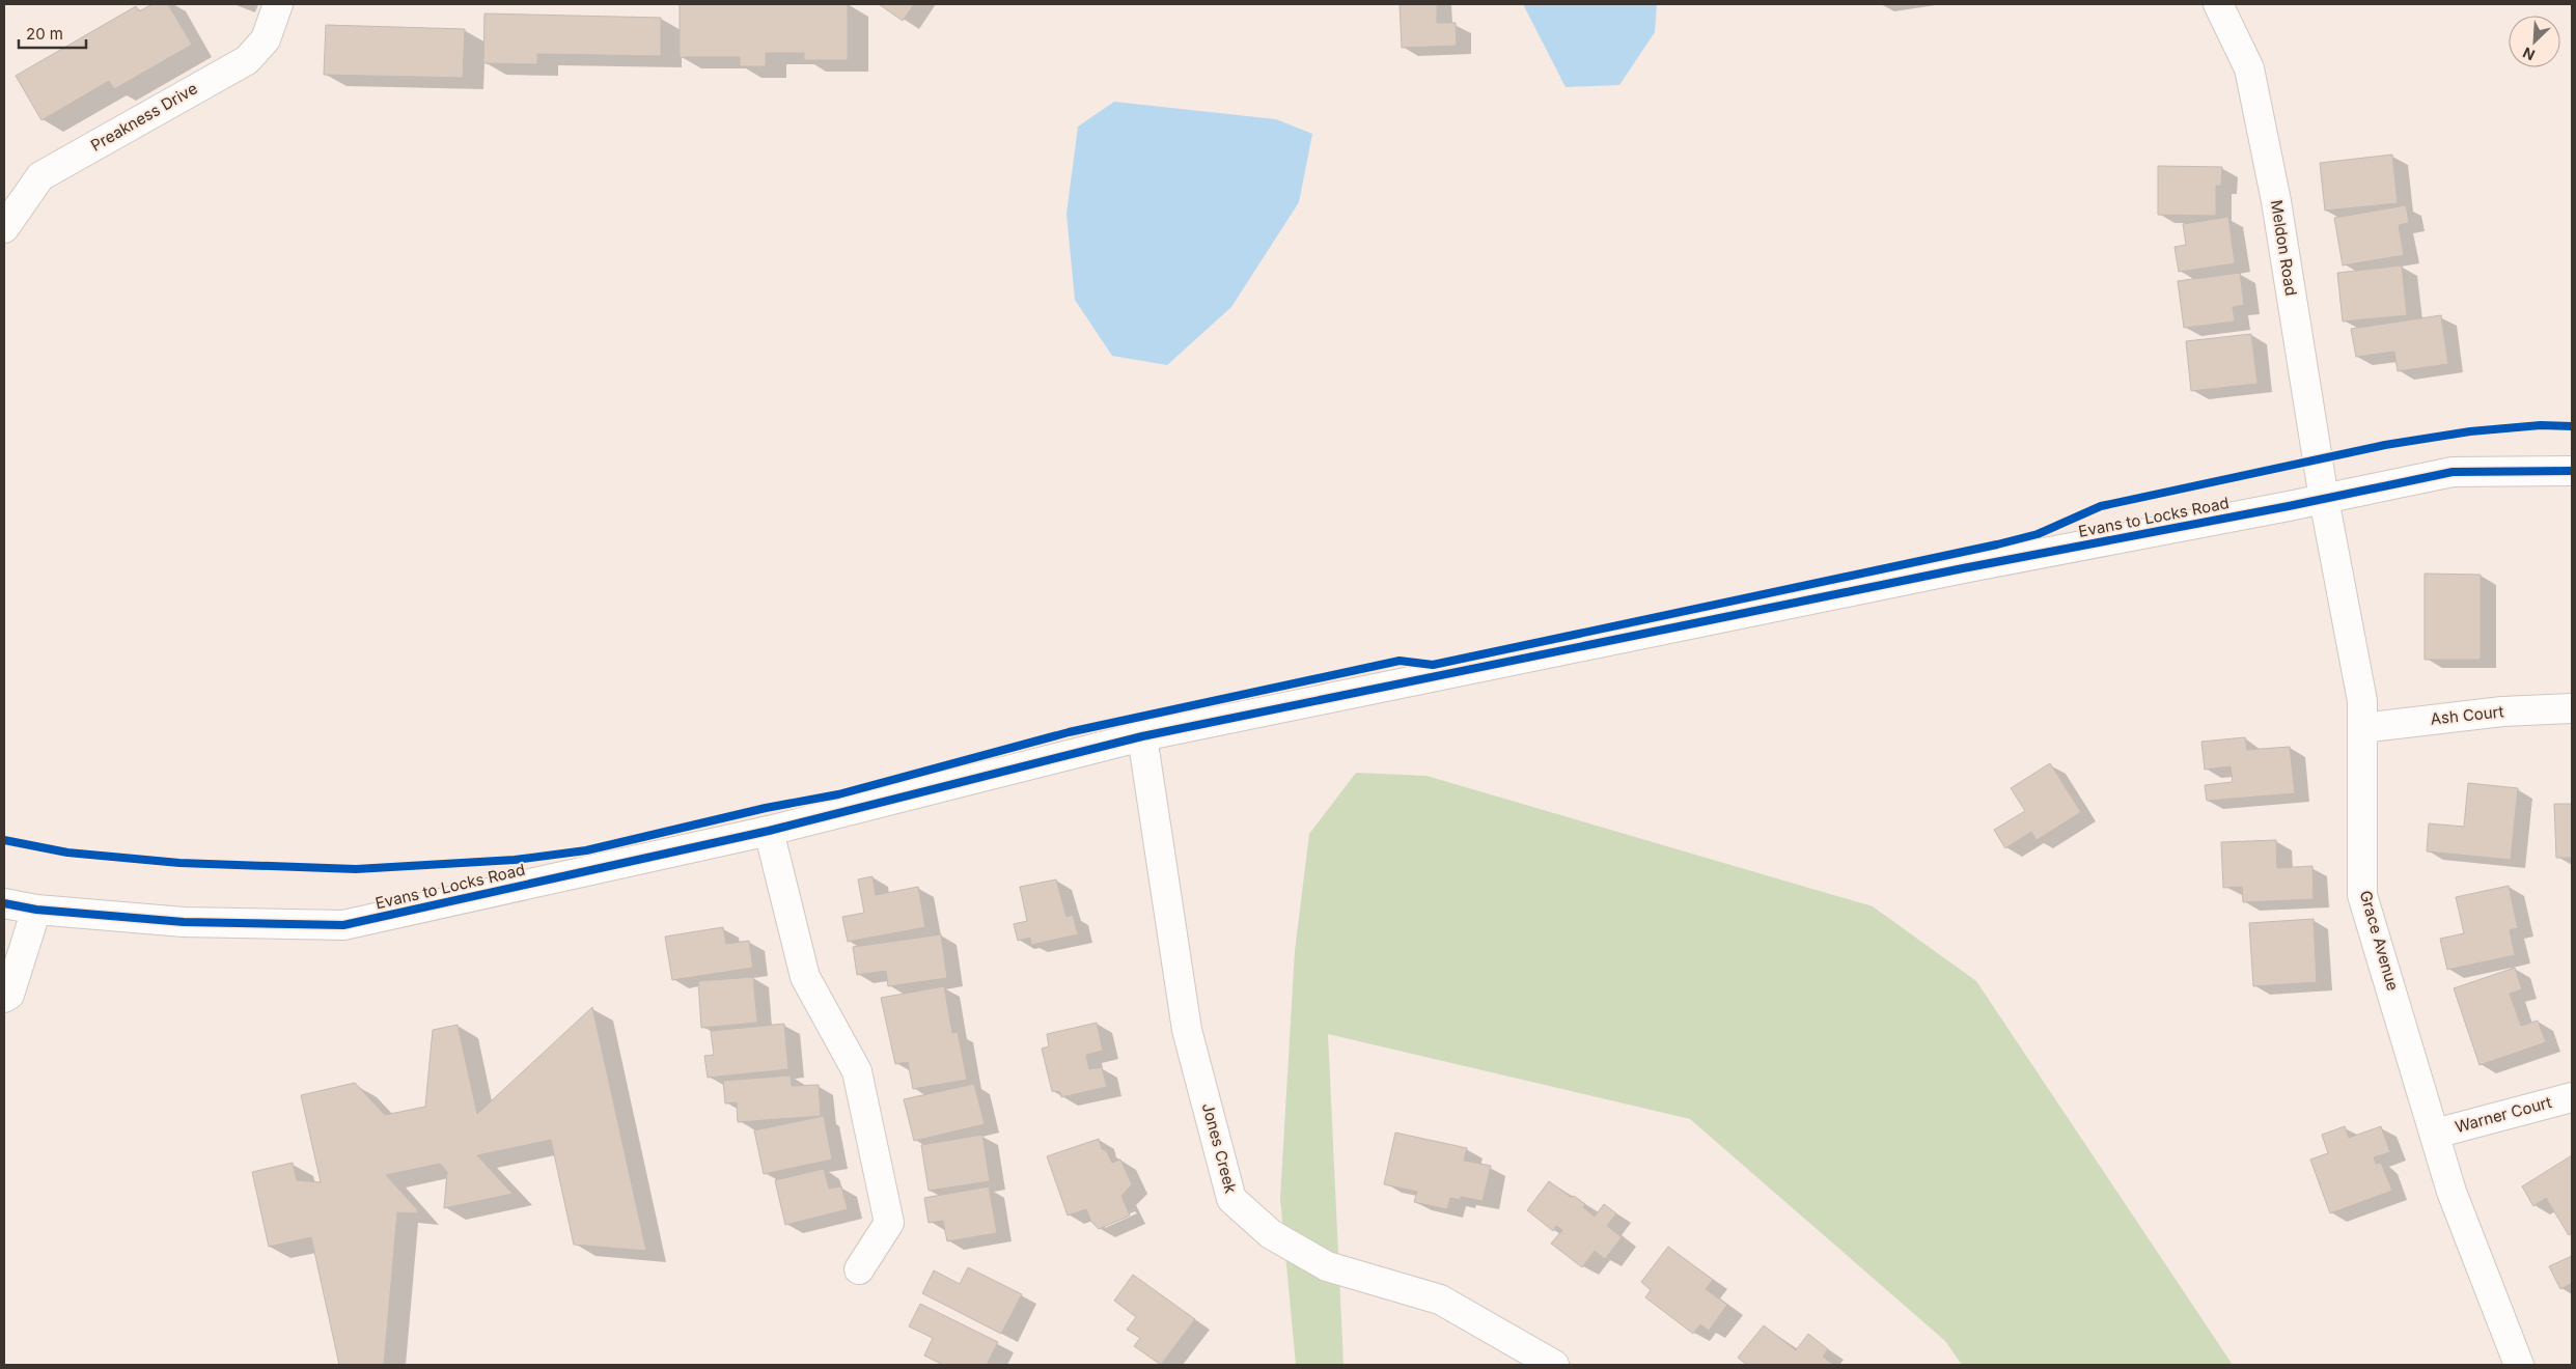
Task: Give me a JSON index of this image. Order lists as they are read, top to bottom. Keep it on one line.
{"streets":{"street":["Preakness Drive","Meldon Road","Evans to Locks Road","Ash Court","Grace Avenue","Warner Court","Jones Creek"]},"crossings":[["Meldon Road","Evans to Locks Road"],["Meldon Road","Grace Avenue"],["Evans to Locks Road","Grace Avenue"],["Evans to Locks Road","Jones Creek"],["Ash Court","Grace Avenue"],["Grace Avenue","Warner Court"]],"scale_bar":"20 m","north":"bottom left"}
